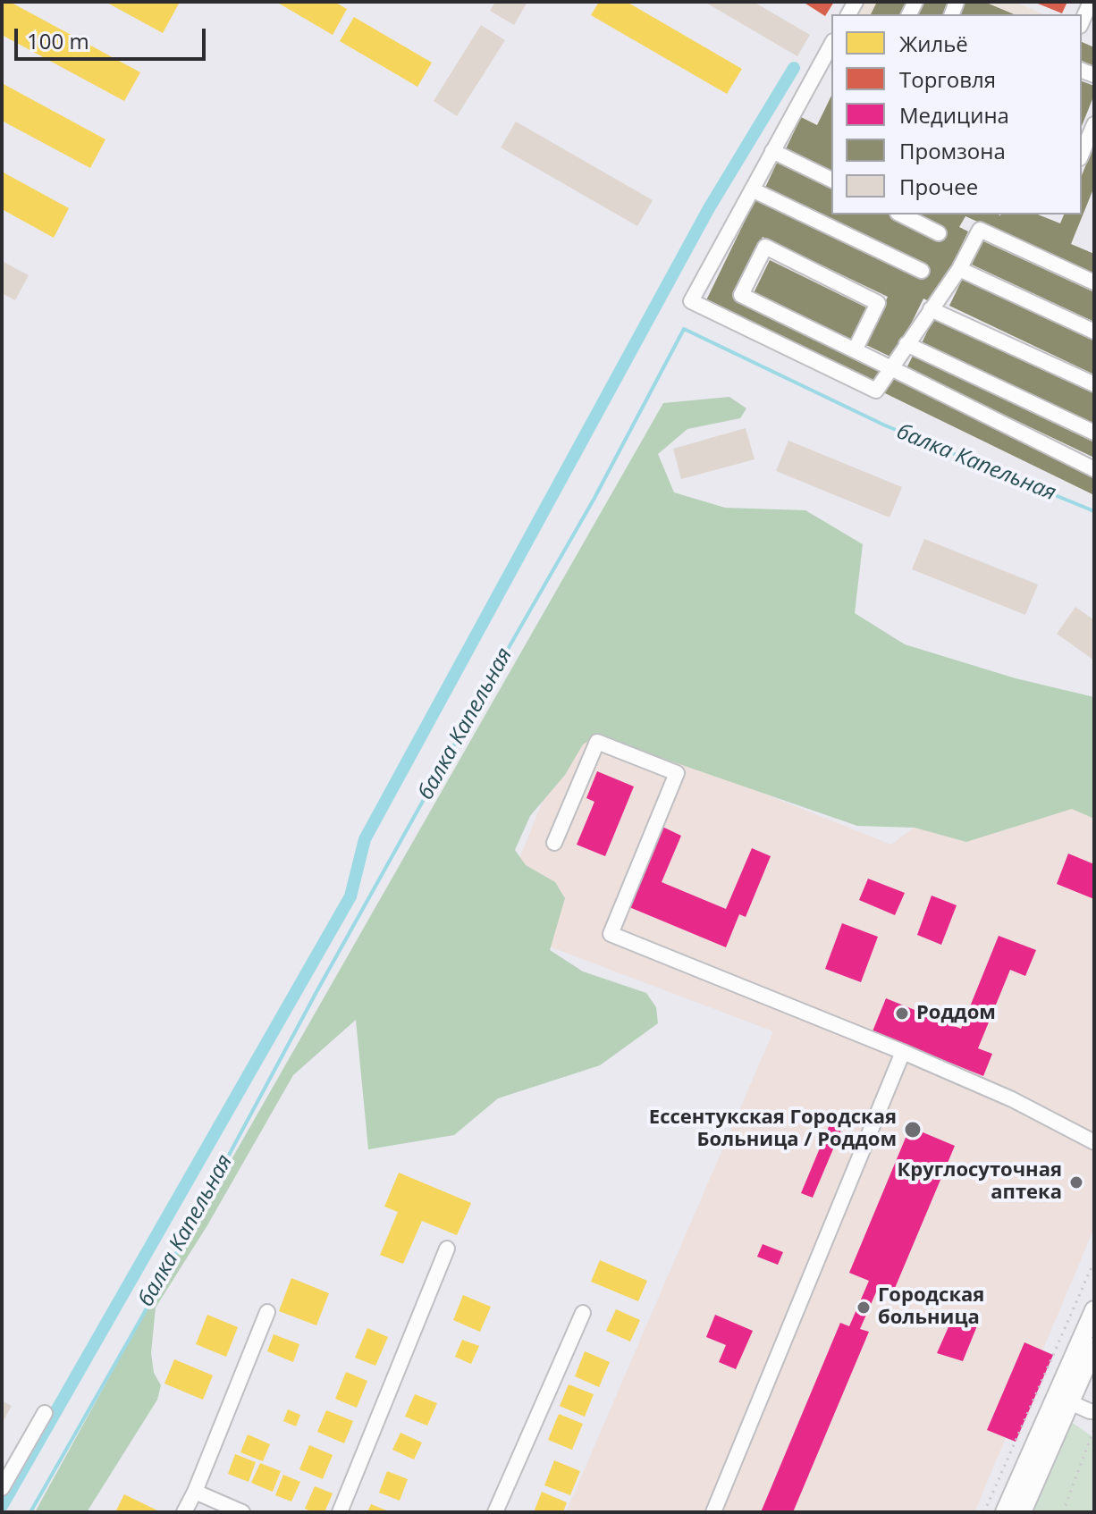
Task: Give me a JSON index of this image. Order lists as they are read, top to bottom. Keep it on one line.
{"water":["балка Капельная"],"places":["Роддом","Ессентукская Городская Больница / Роддом","Круглосуточная аптека","Городская больница"],"legend":["Жильё","Торговля","Медицина","Промзона","Прочее"],"scale_bar":"100 m"}
